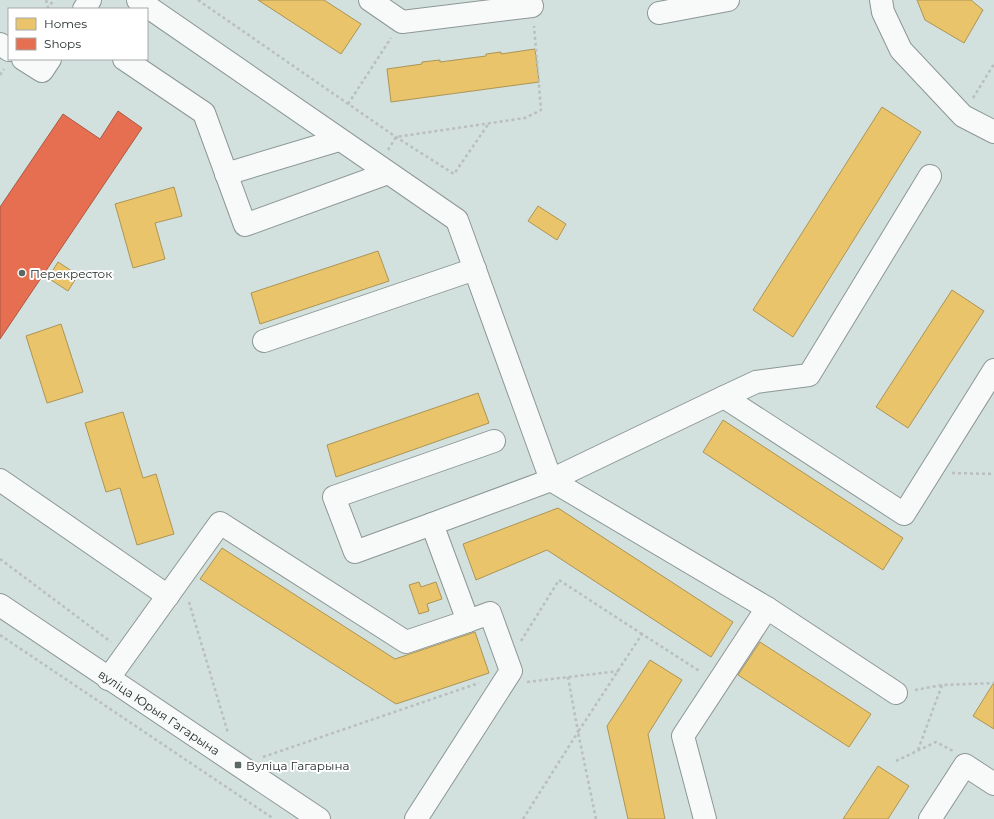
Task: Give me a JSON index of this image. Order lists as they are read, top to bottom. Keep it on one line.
{"streets":{"main road":["вуліца Юрыя Гагарына"]},"places":{"other":["Перекресток"],"transit":["Вуліца Гагарына"]},"legend":["Homes","Shops"]}
